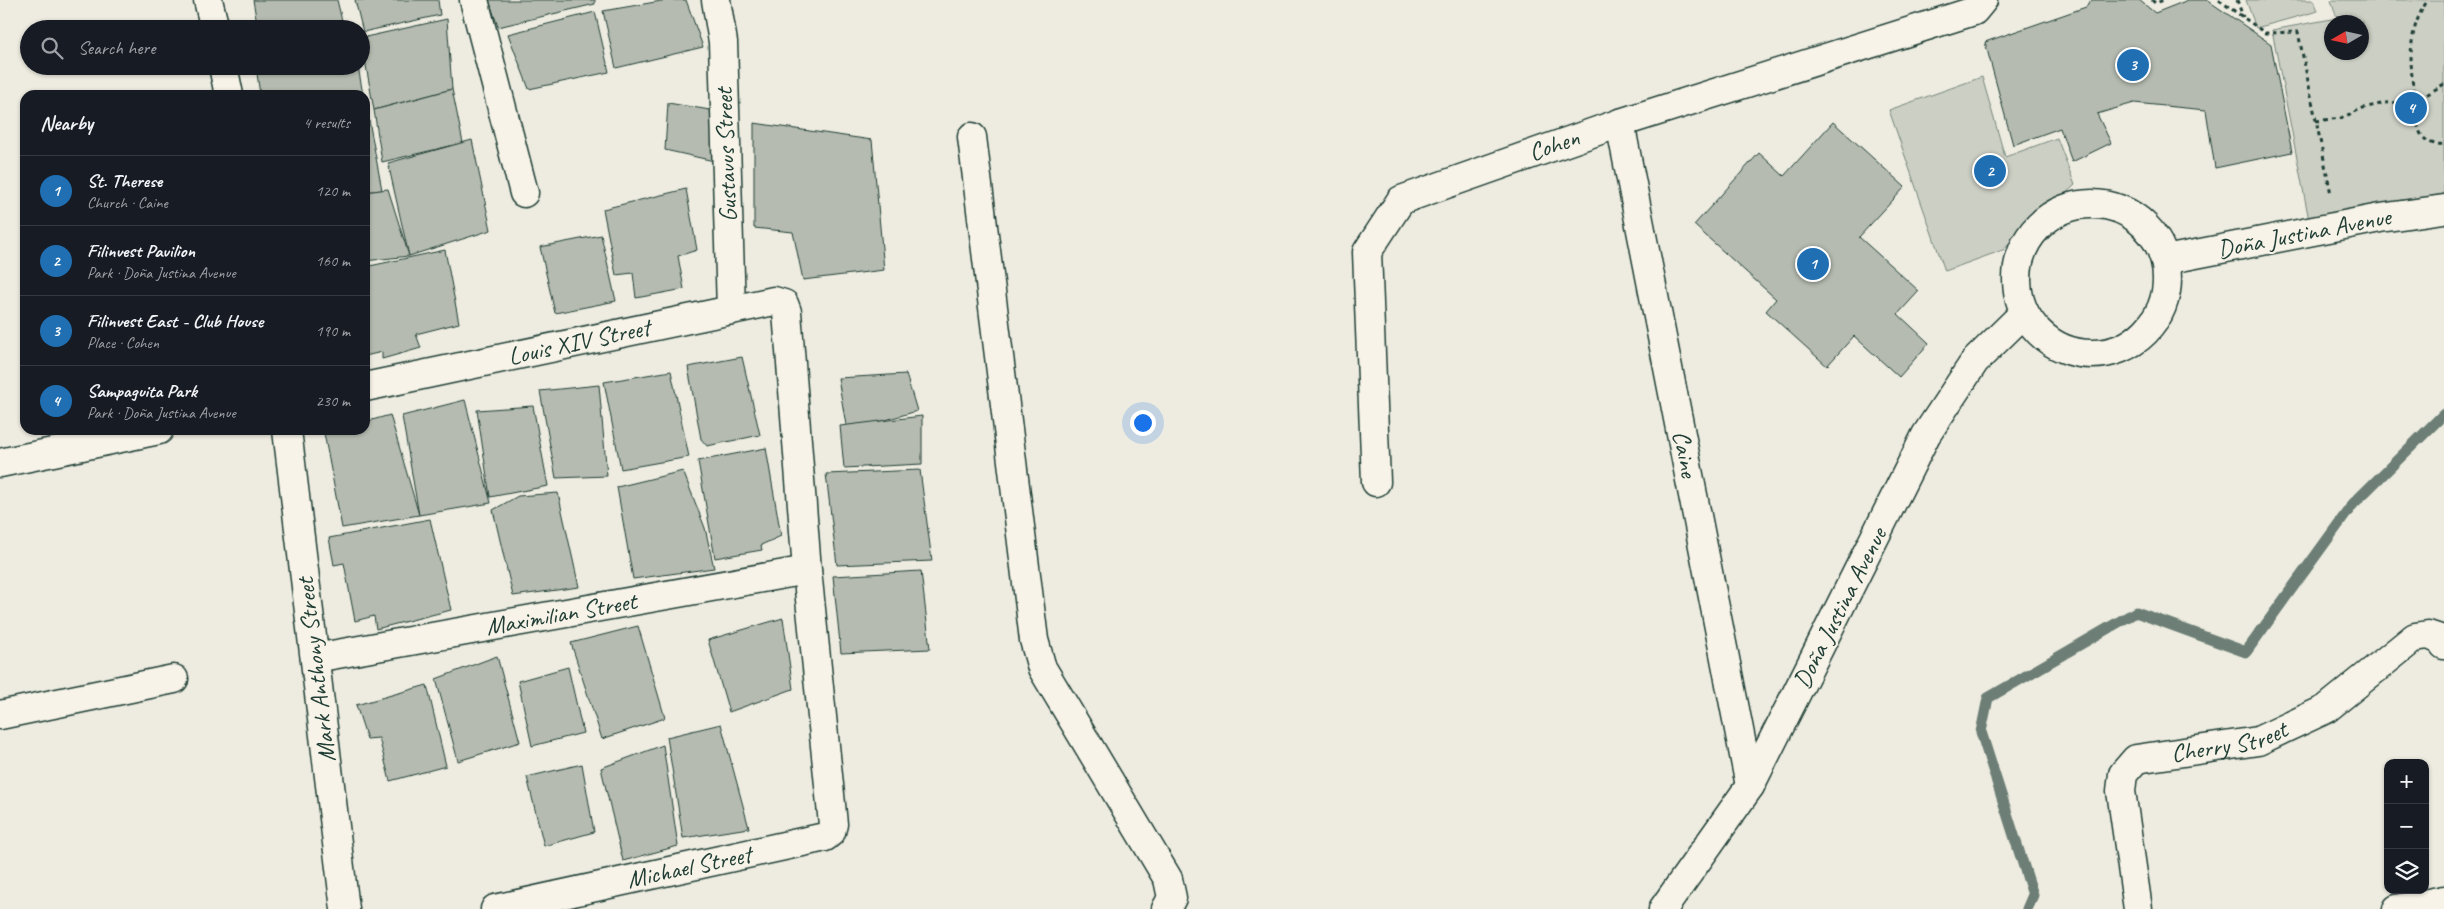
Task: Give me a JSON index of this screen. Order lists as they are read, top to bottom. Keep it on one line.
{"streets":{"street":["Cohen","Gustavus Street","Doña Justina Avenue","Louis XIV Street","Caine","Maximilian Street","Mark Anthony Street","Cherry Street","Michael Street"]},"crossings":[["Cohen","Caine"],["Gustavus Street","Louis XIV Street"],["Doña Justina Avenue","Caine"],["Louis XIV Street","Maximilian Street"],["Louis XIV Street","Michael Street"],["Maximilian Street","Mark Anthony Street"],["Maximilian Street","Michael Street"]],"north":"left","page":{"search":"Search here","pins":["3","4","2","1"],"heading":["Nearby","4 results"],"list":[{"mark":"1","name":"St. Therese","note":"Church · Caine","value":"120 m"},{"mark":"2","name":"Filinvest Pavilion","note":"Park · Doña Justina Avenue","value":"160 m"},{"mark":"3","name":"Filinvest East - Club House","note":"Place · Cohen","value":"190 m"},{"mark":"4","name":"Sampaguita Park","note":"Park · Doña Justina Avenue","value":"230 m"}],"map_buttons":["+","−"]}}
